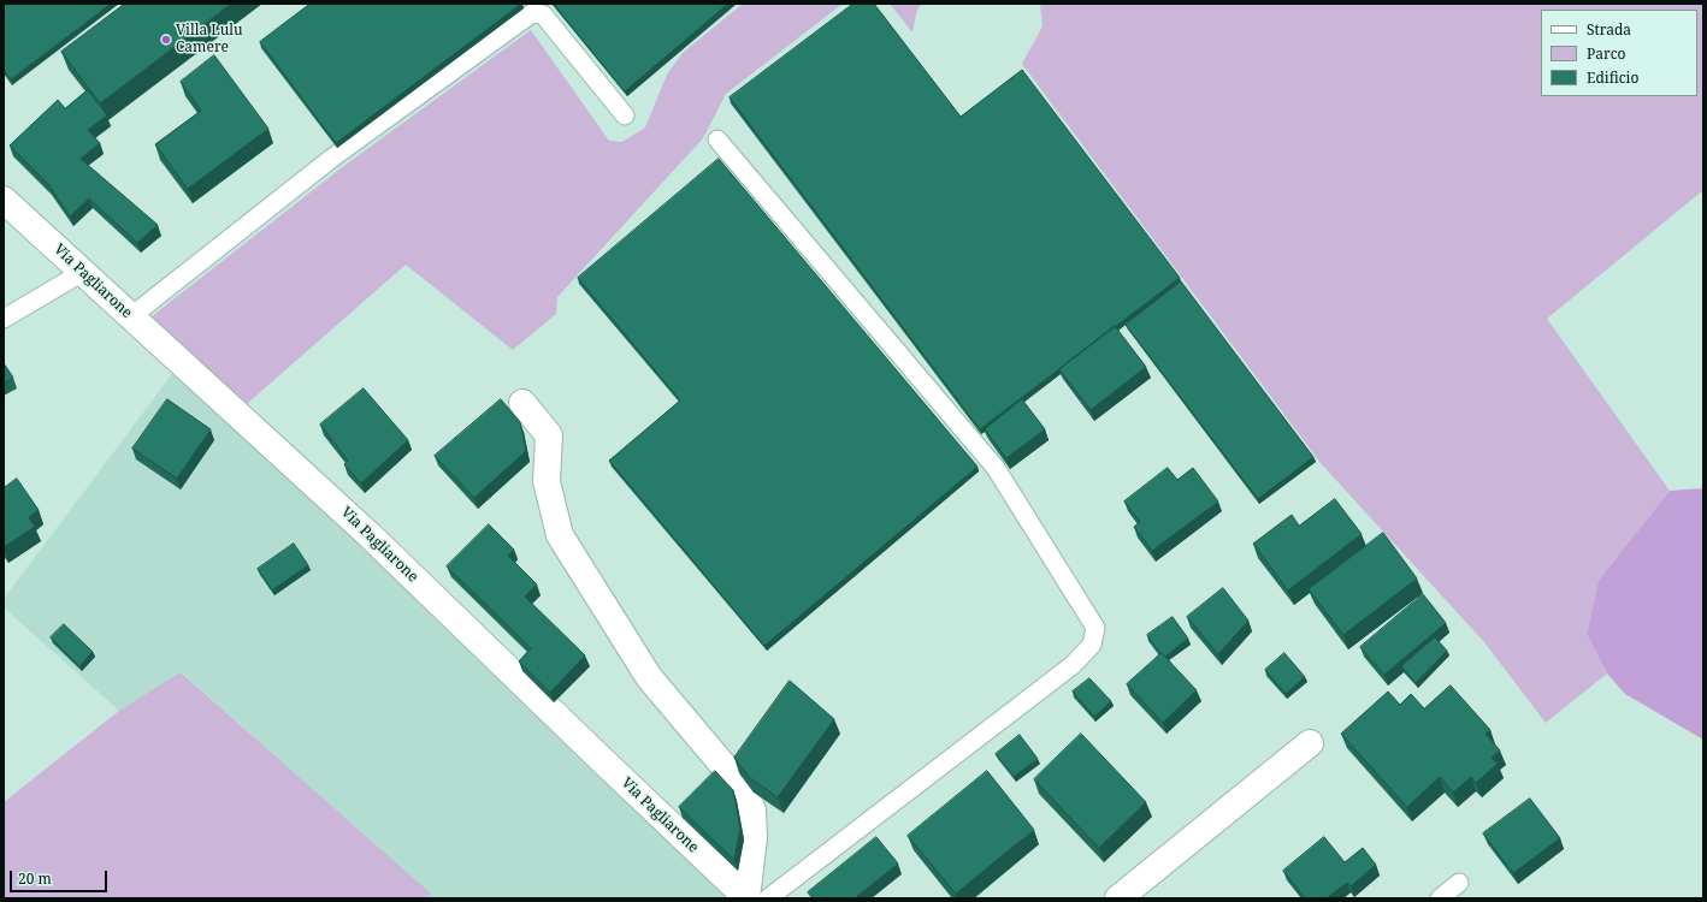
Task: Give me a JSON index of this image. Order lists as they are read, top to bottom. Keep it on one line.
{"streets":{"street":["Via Pagliarone"]},"places":["Villa Lulu Camere"],"legend":["Strada","Parco","Edificio"],"scale_bar":"20 m"}
